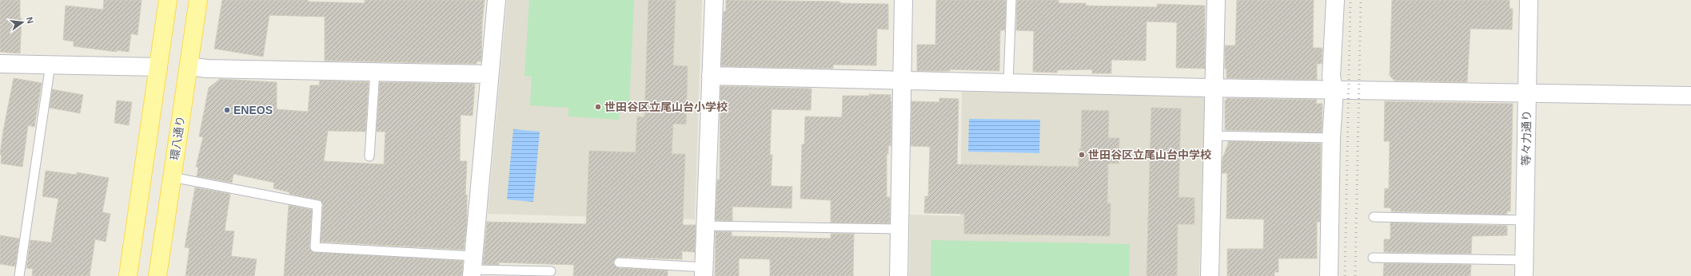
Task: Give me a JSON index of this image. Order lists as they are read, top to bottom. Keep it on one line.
{"streets":{"main road":["環八通り"],"street":["等々力通り"]},"places":["世田谷区立尾山台小学校","ENEOS","世田谷区立尾山台中学校"],"north":"right"}
